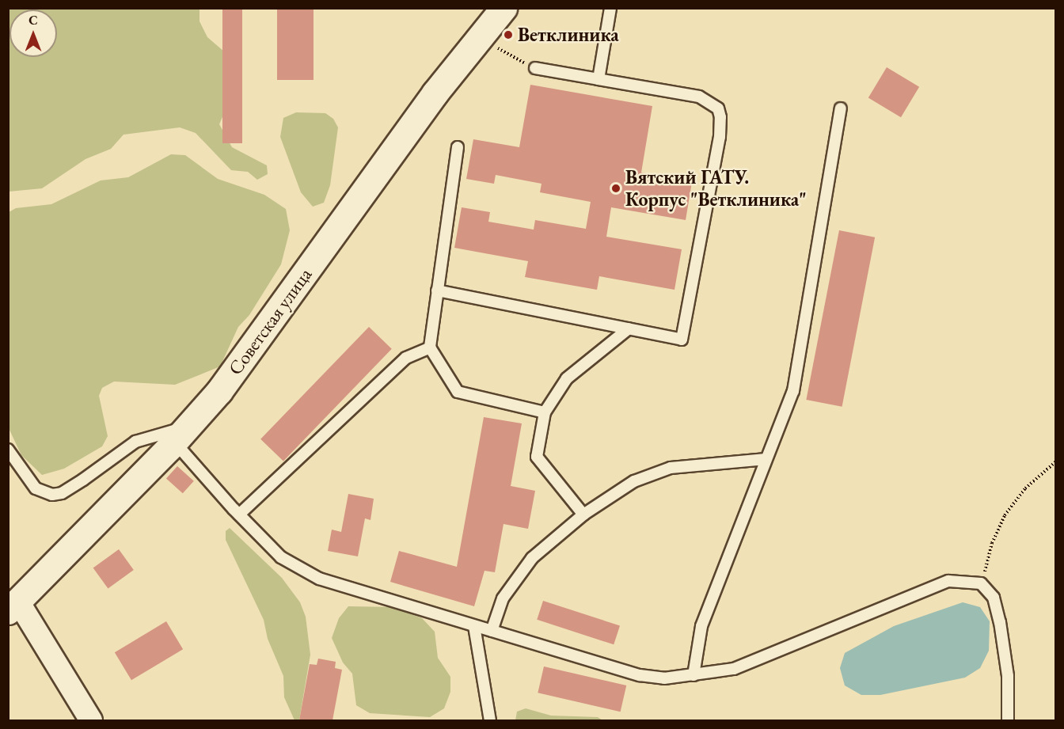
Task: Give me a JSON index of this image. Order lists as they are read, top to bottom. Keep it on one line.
{"streets":{"street":["Советская улица"]},"places":["Ветклиника","Вятский ГАТУ. Корпус \"Ветклиника\""],"north":"top"}
